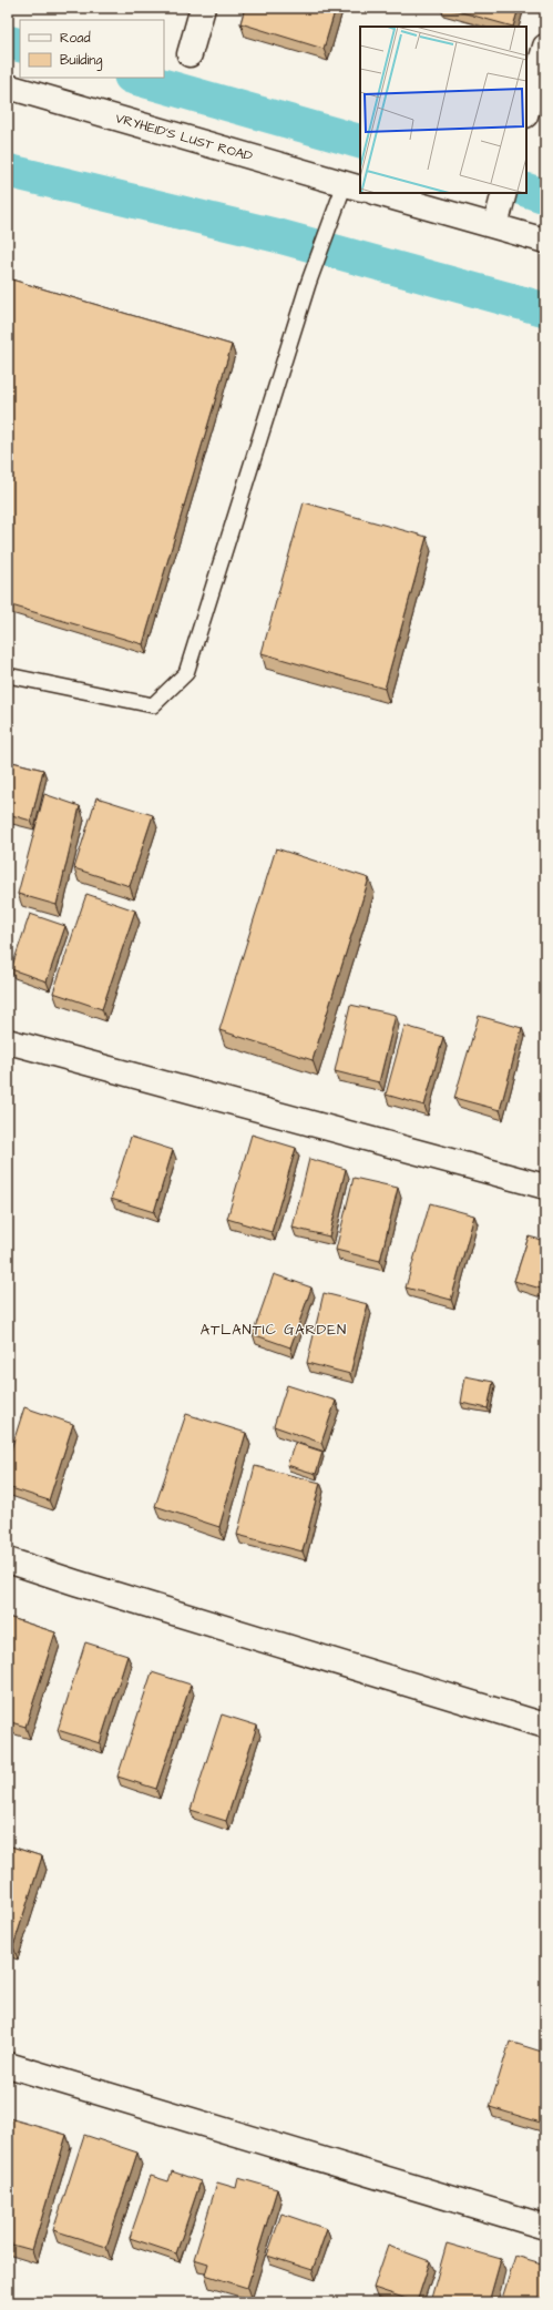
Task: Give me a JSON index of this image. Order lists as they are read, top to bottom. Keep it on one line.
{"streets":{"street":["VRYHEID'S LUST ROAD"]},"districts":["ATLANTIC GARDEN"],"legend":["Road","Building"]}
